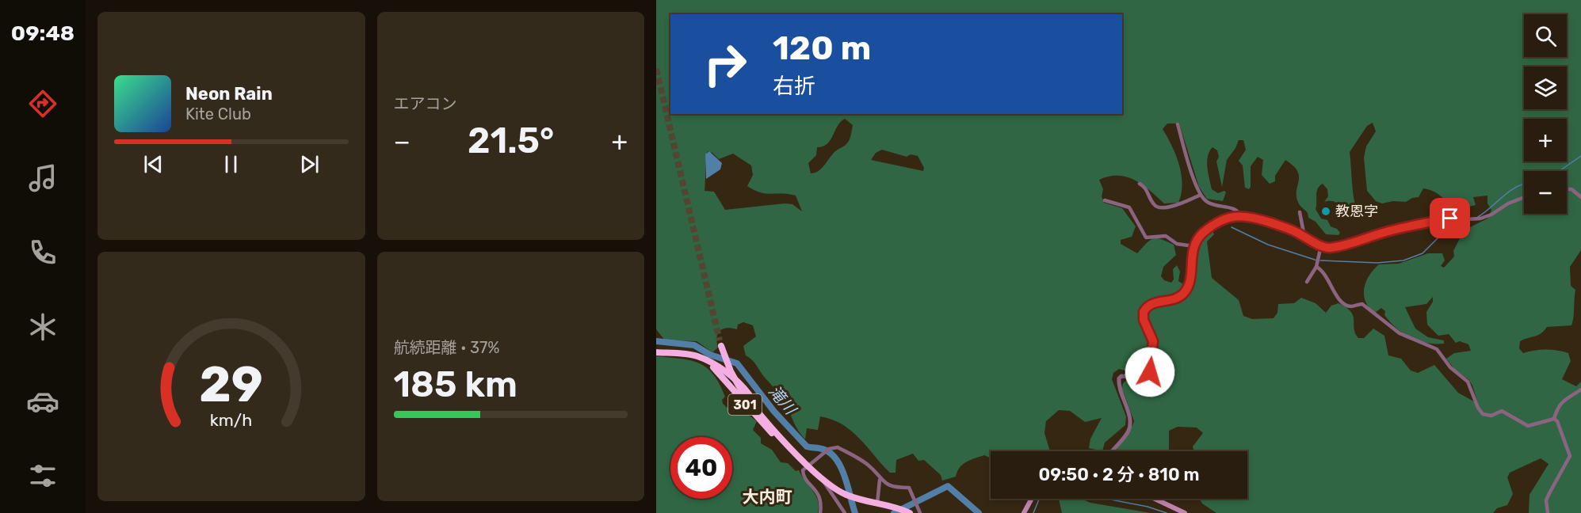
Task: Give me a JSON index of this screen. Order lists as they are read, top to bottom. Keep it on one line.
{"streets":{"highway":["301"]},"districts":["大内町"],"water":["滝川"],"places":["教恩字"],"page":{"tabs":"09:48","tile":["エアコン",["航続距離 · 37%","185 km"]],"map_buttons":["+","−"],"turn":["120 m","右折"],"song":["Neon Rain","Kite Club"],"heat":["−","21.5°","+"],"limit":"40","trip":"09:50 · 2 分 · 810 m","gauge":["29","km/h"]}}
